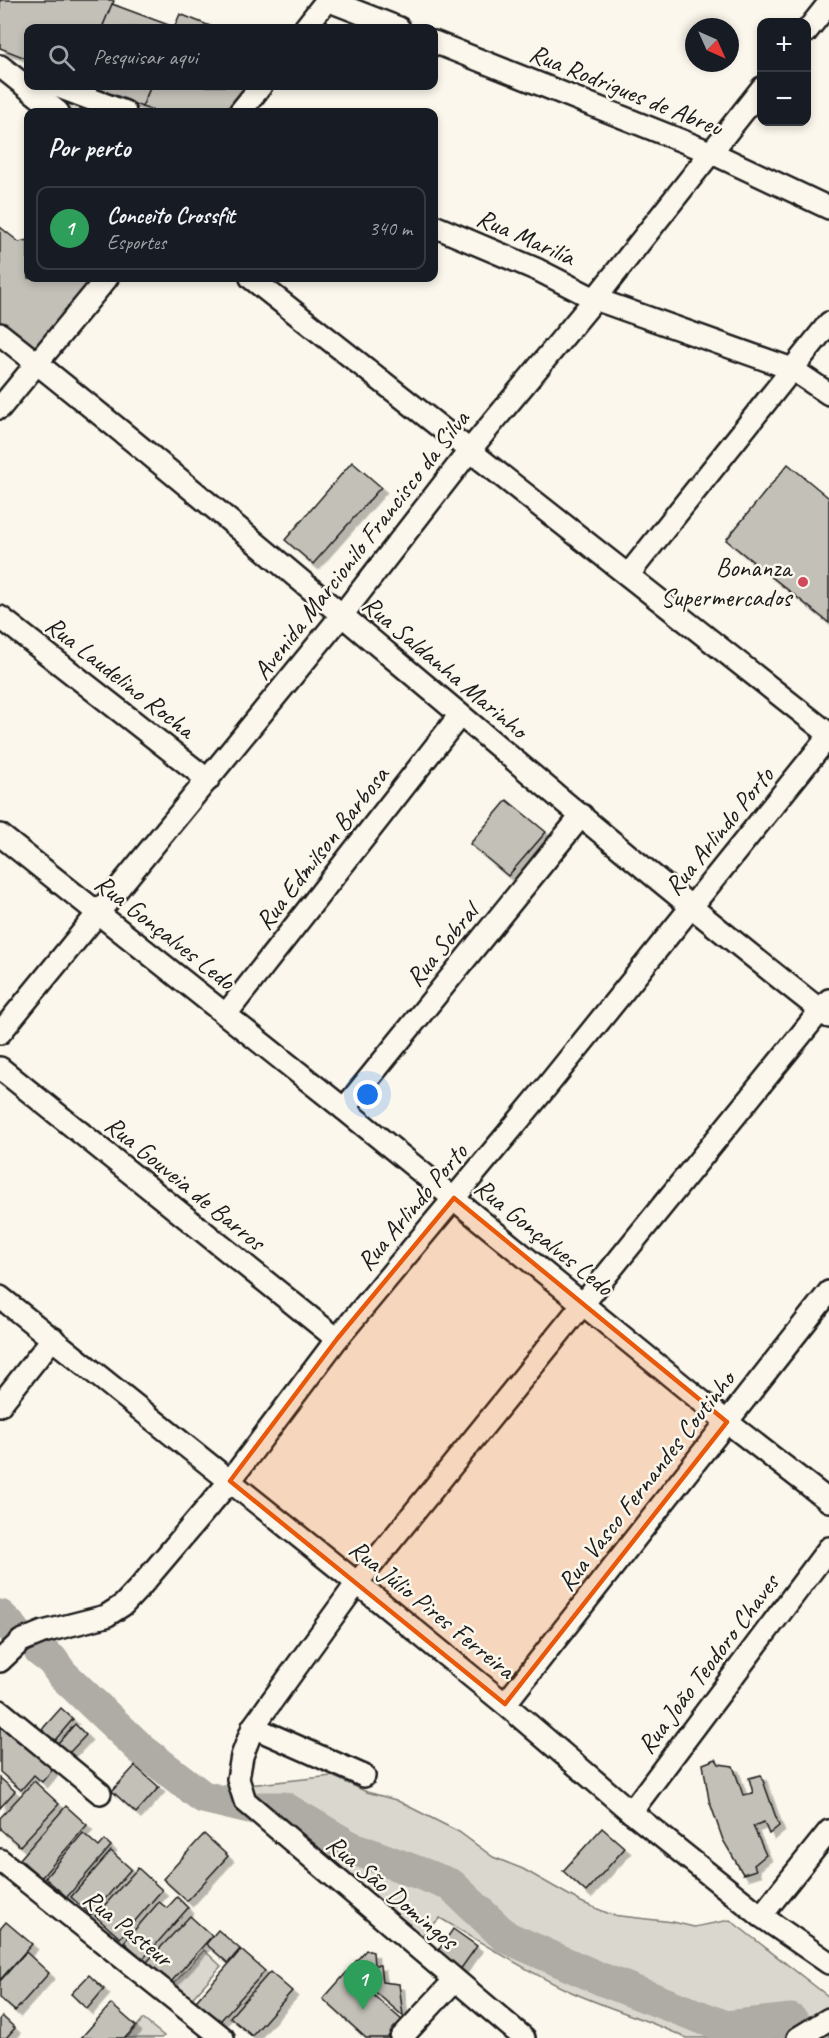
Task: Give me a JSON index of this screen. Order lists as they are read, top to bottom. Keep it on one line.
{"streets":{"street":["Rua Rodrigues de Abreu","Rua Marilía","Avenida Marcionilo Francisco da Silva","Rua Saldanha Marinho","Rua Laudelino Rocha","Rua Arlindo Porto","Rua Edmilson Barbosa","Rua Gonçalves Ledo","Rua Sobral","Rua Gouveia de Barros","Rua Vasco Fernandes Coutinho","Rua Júlio Pires Ferreira","Rua João Teodoro Chaves","Rua São Domingos","Rua Pasteur"]},"crossings":[["Rua Rodrigues de Abreu","Avenida Marcionilo Francisco da Silva"],["Rua Marilía","Avenida Marcionilo Francisco da Silva"],["Avenida Marcionilo Francisco da Silva","Rua Saldanha Marinho"],["Avenida Marcionilo Francisco da Silva","Rua Laudelino Rocha"],["Avenida Marcionilo Francisco da Silva","Rua Gonçalves Ledo"],["Rua Saldanha Marinho","Rua Arlindo Porto"],["Rua Saldanha Marinho","Rua Edmilson Barbosa"],["Rua Saldanha Marinho","Rua Sobral"],["Rua Arlindo Porto","Rua Gonçalves Ledo"],["Rua Arlindo Porto","Rua Gouveia de Barros"],["Rua Arlindo Porto","Rua Júlio Pires Ferreira"],["Rua Edmilson Barbosa","Rua Gonçalves Ledo"],["Rua Gonçalves Ledo","Rua Sobral"],["Rua Gonçalves Ledo","Rua Vasco Fernandes Coutinho"],["Rua Vasco Fernandes Coutinho","Rua Júlio Pires Ferreira"],["Rua Júlio Pires Ferreira","Rua João Teodoro Chaves"]],"places":["Bonanza Supermercados"],"north":"bottom right","page":{"map_buttons":["+","−"],"search":"Pesquisar aqui","heading":"Por perto","list":[{"mark":"1","name":"Conceito Crossfit","note":"Esportes","value":"340 m"}],"pins":"1"}}
